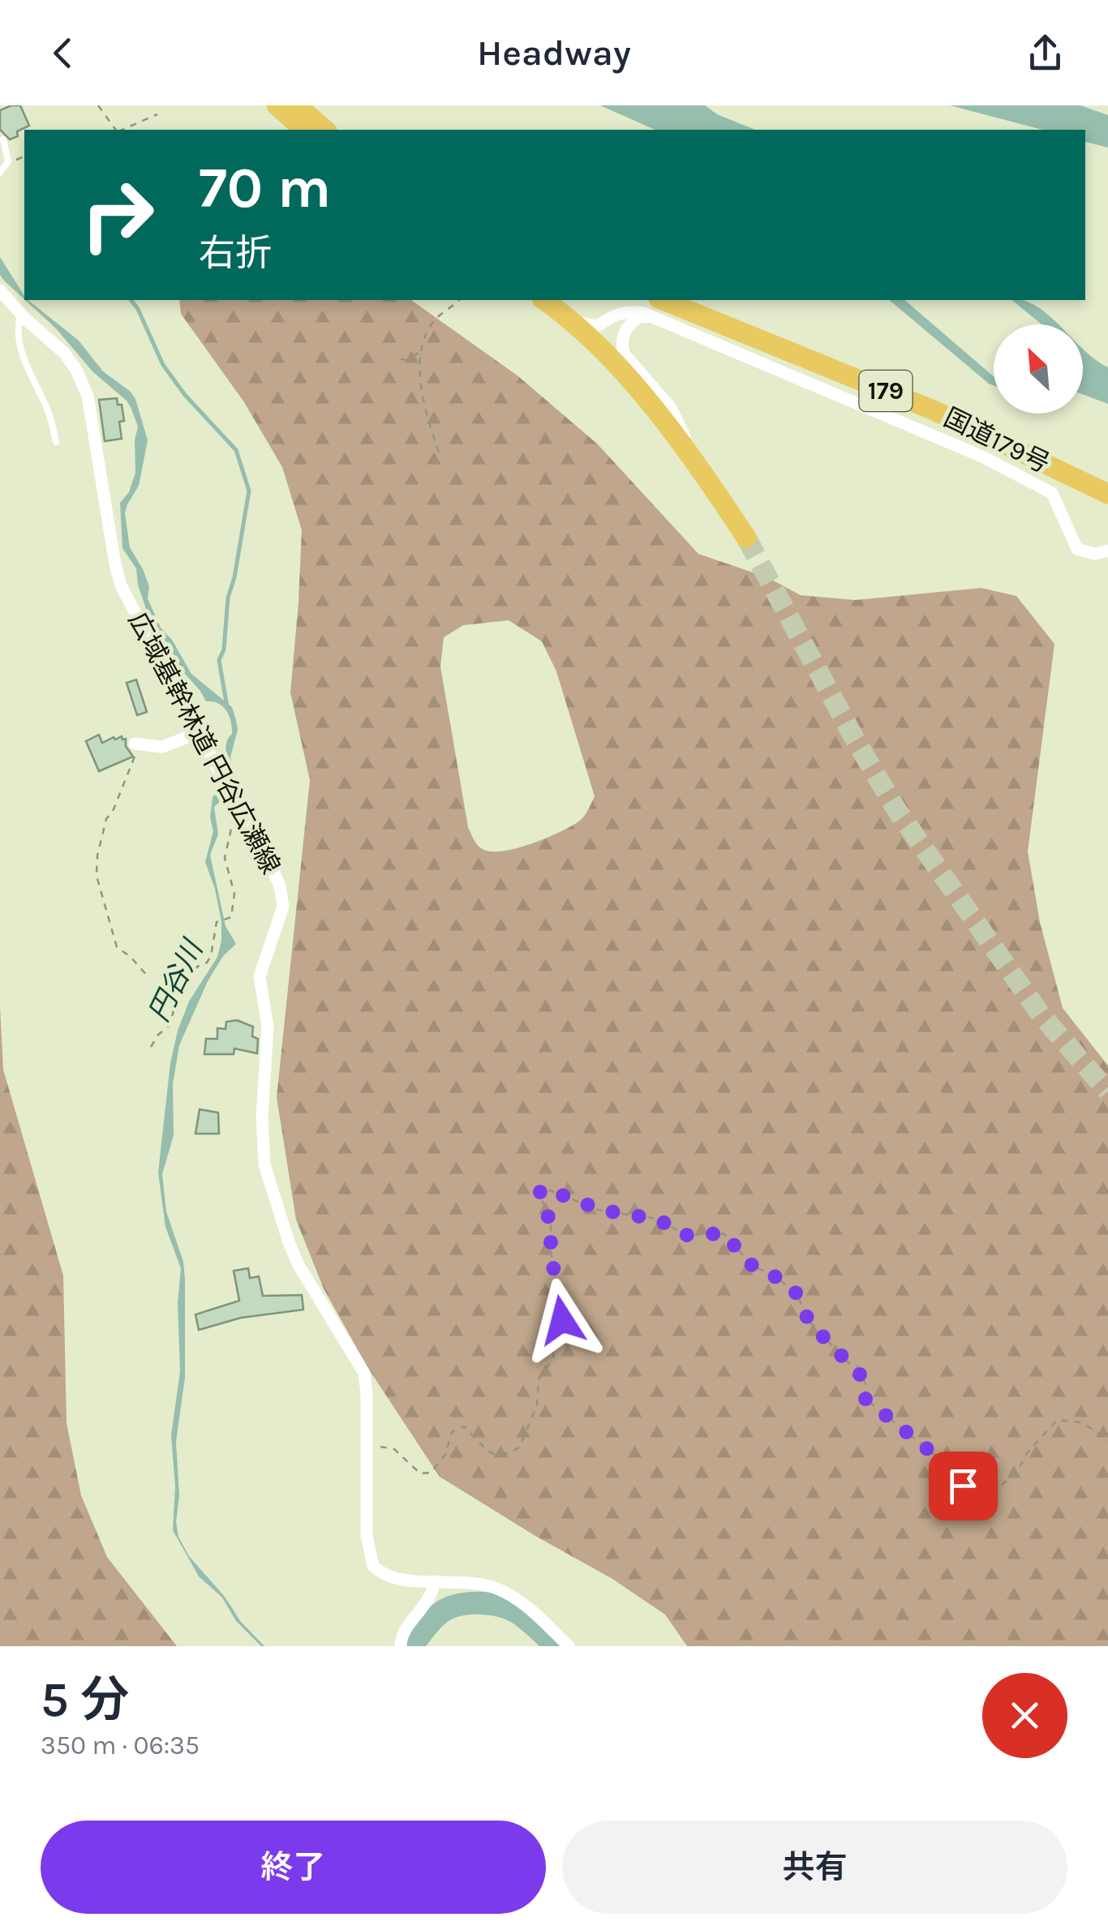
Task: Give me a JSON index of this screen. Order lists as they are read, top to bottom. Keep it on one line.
{"streets":{"highway":["179","国道179号"],"street":["広域基幹林道 円谷広瀬線"]},"water":["円谷川"],"north":"top left","page":{"header":"Headway","turn":["70 m","右折"],"heading":["5 分","350 m · 06:35"],"buttons":["終了","共有"]}}
